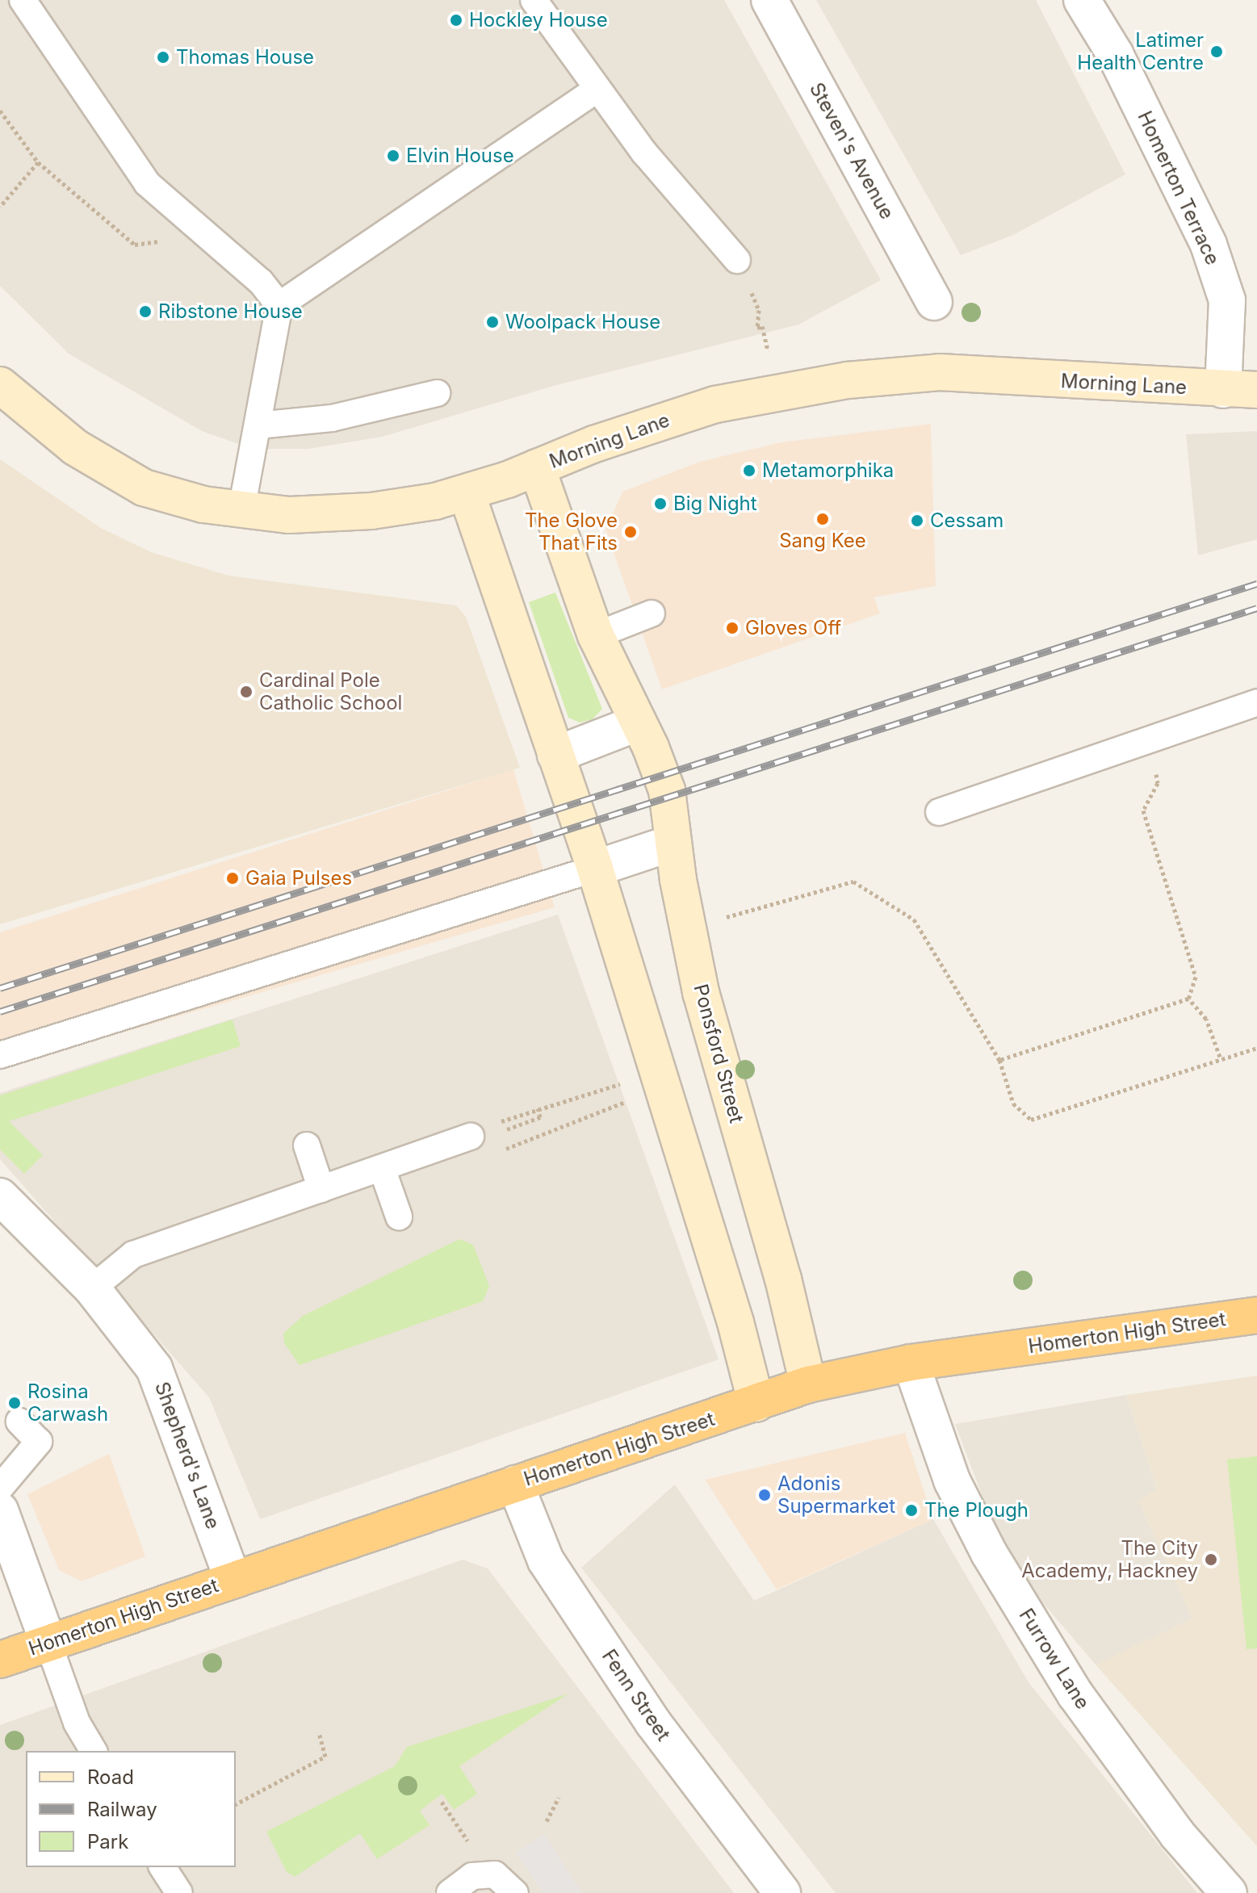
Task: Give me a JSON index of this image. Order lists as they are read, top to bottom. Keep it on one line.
{"streets":{"highway":["Homerton High Street"],"main road":["Morning Lane","Ponsford Street"],"street":["Steven's Avenue","Homerton Terrace","Shepherd's Lane","Furrow Lane","Fenn Street"]},"crossings":[["Homerton Terrace","Morning Lane"],["Morning Lane","Ponsford Street"],["Ponsford Street","Homerton High Street"],["Homerton High Street","Shepherd's Lane"],["Homerton High Street","Furrow Lane"],["Homerton High Street","Fenn Street"]],"places":["Hockley House","Latimer Health Centre","Thomas House","Elvin House","Ribstone House","Woolpack House","Metamorphika","Big Night","Sang Kee","Cessam","The Glove That Fits","Gloves Off","Cardinal Pole Catholic School","Gaia Pulses","Rosina Carwash","Adonis Supermarket","The Plough","The City Academy, Hackney"],"legend":["Road","Railway","Park"]}
